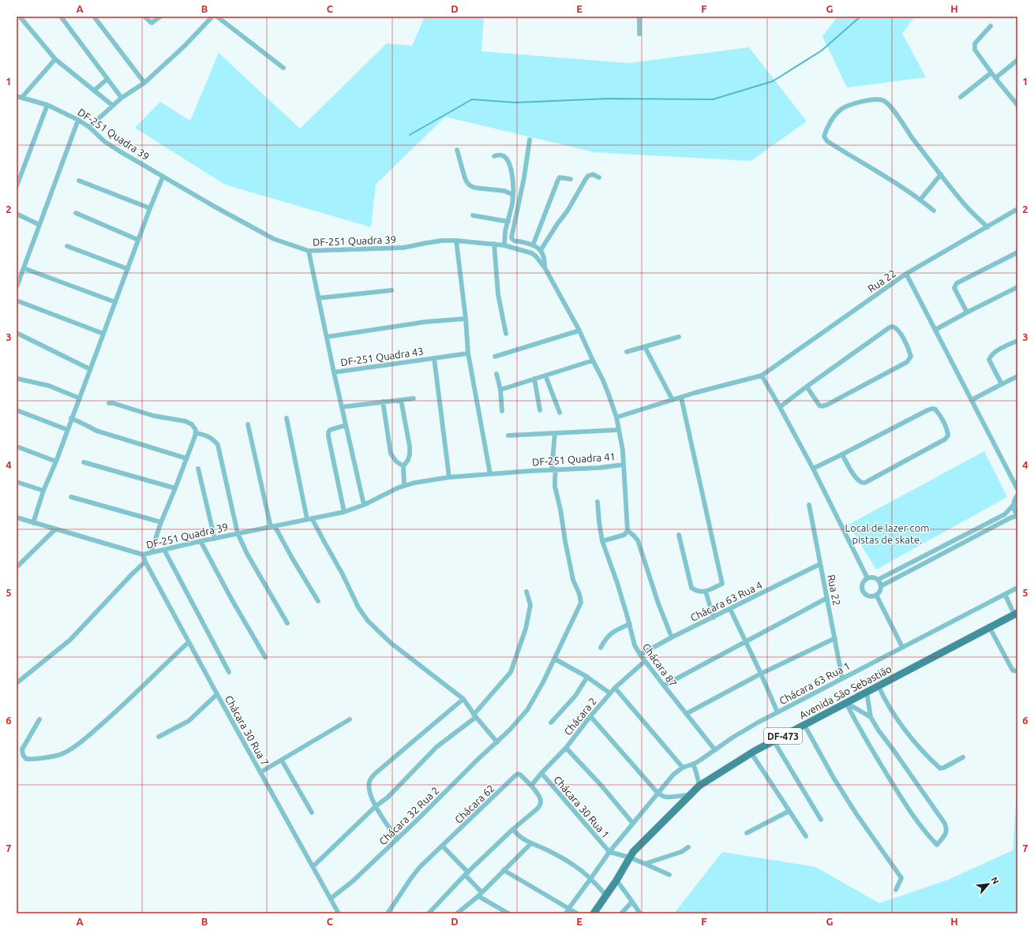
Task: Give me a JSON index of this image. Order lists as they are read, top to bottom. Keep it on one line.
{"streets":{"main road":["Avenida São Sebastião","DF-473"],"street":["DF-251 Quadra 39","Rua 22","DF-251 Quadra 43","DF-251 Quadra 41","Chácara 63 Rua 4","Chácara 87","Chácara 63 Rua 1","Chácara 2","Chácara 30 Rua 7","Chácara 62","Chácara 30 Rua 1","Chácara 32 Rua 2"]},"crossings":[["DF-251 Quadra 39","DF-251 Quadra 43"],["DF-251 Quadra 39","DF-251 Quadra 41"],["DF-251 Quadra 39","Chácara 30 Rua 7"],["Rua 22","DF-251 Quadra 41"],["Rua 22","Chácara 63 Rua 4"],["Rua 22","Chácara 63 Rua 1"],["DF-251 Quadra 41","Chácara 32 Rua 2"],["Chácara 63 Rua 4","Chácara 87"],["Chácara 63 Rua 4","Chácara 63 Rua 1"],["Chácara 87","Chácara 2"],["Chácara 2","Chácara 62"],["Chácara 2","Chácara 30 Rua 1"],["Chácara 30 Rua 7","Chácara 32 Rua 2"]],"parks":["Local de lazer com pistas de skate."],"north":"top right","grid":{"columns":["A","B","C","D","E","F","G","H"],"rows":["1","2","3","4","5","6","7"]}}
